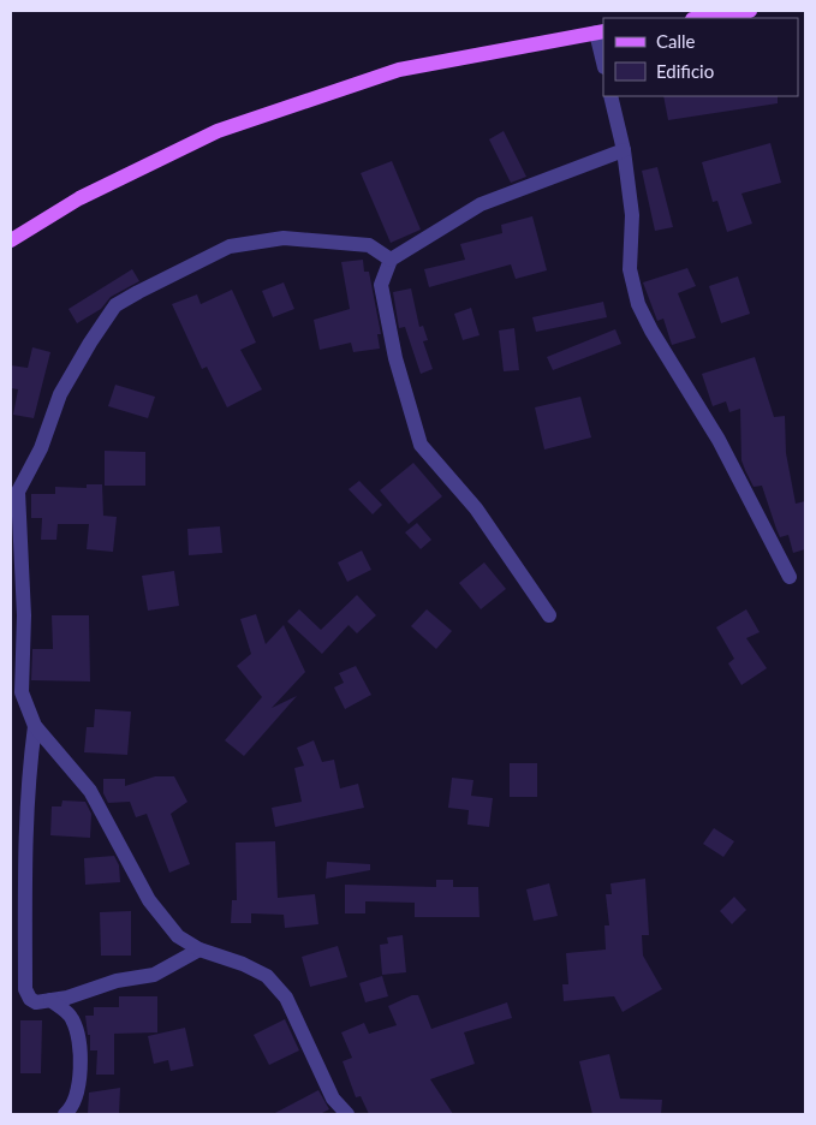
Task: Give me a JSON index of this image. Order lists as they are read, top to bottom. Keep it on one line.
{"legend":["Calle","Edificio"]}
